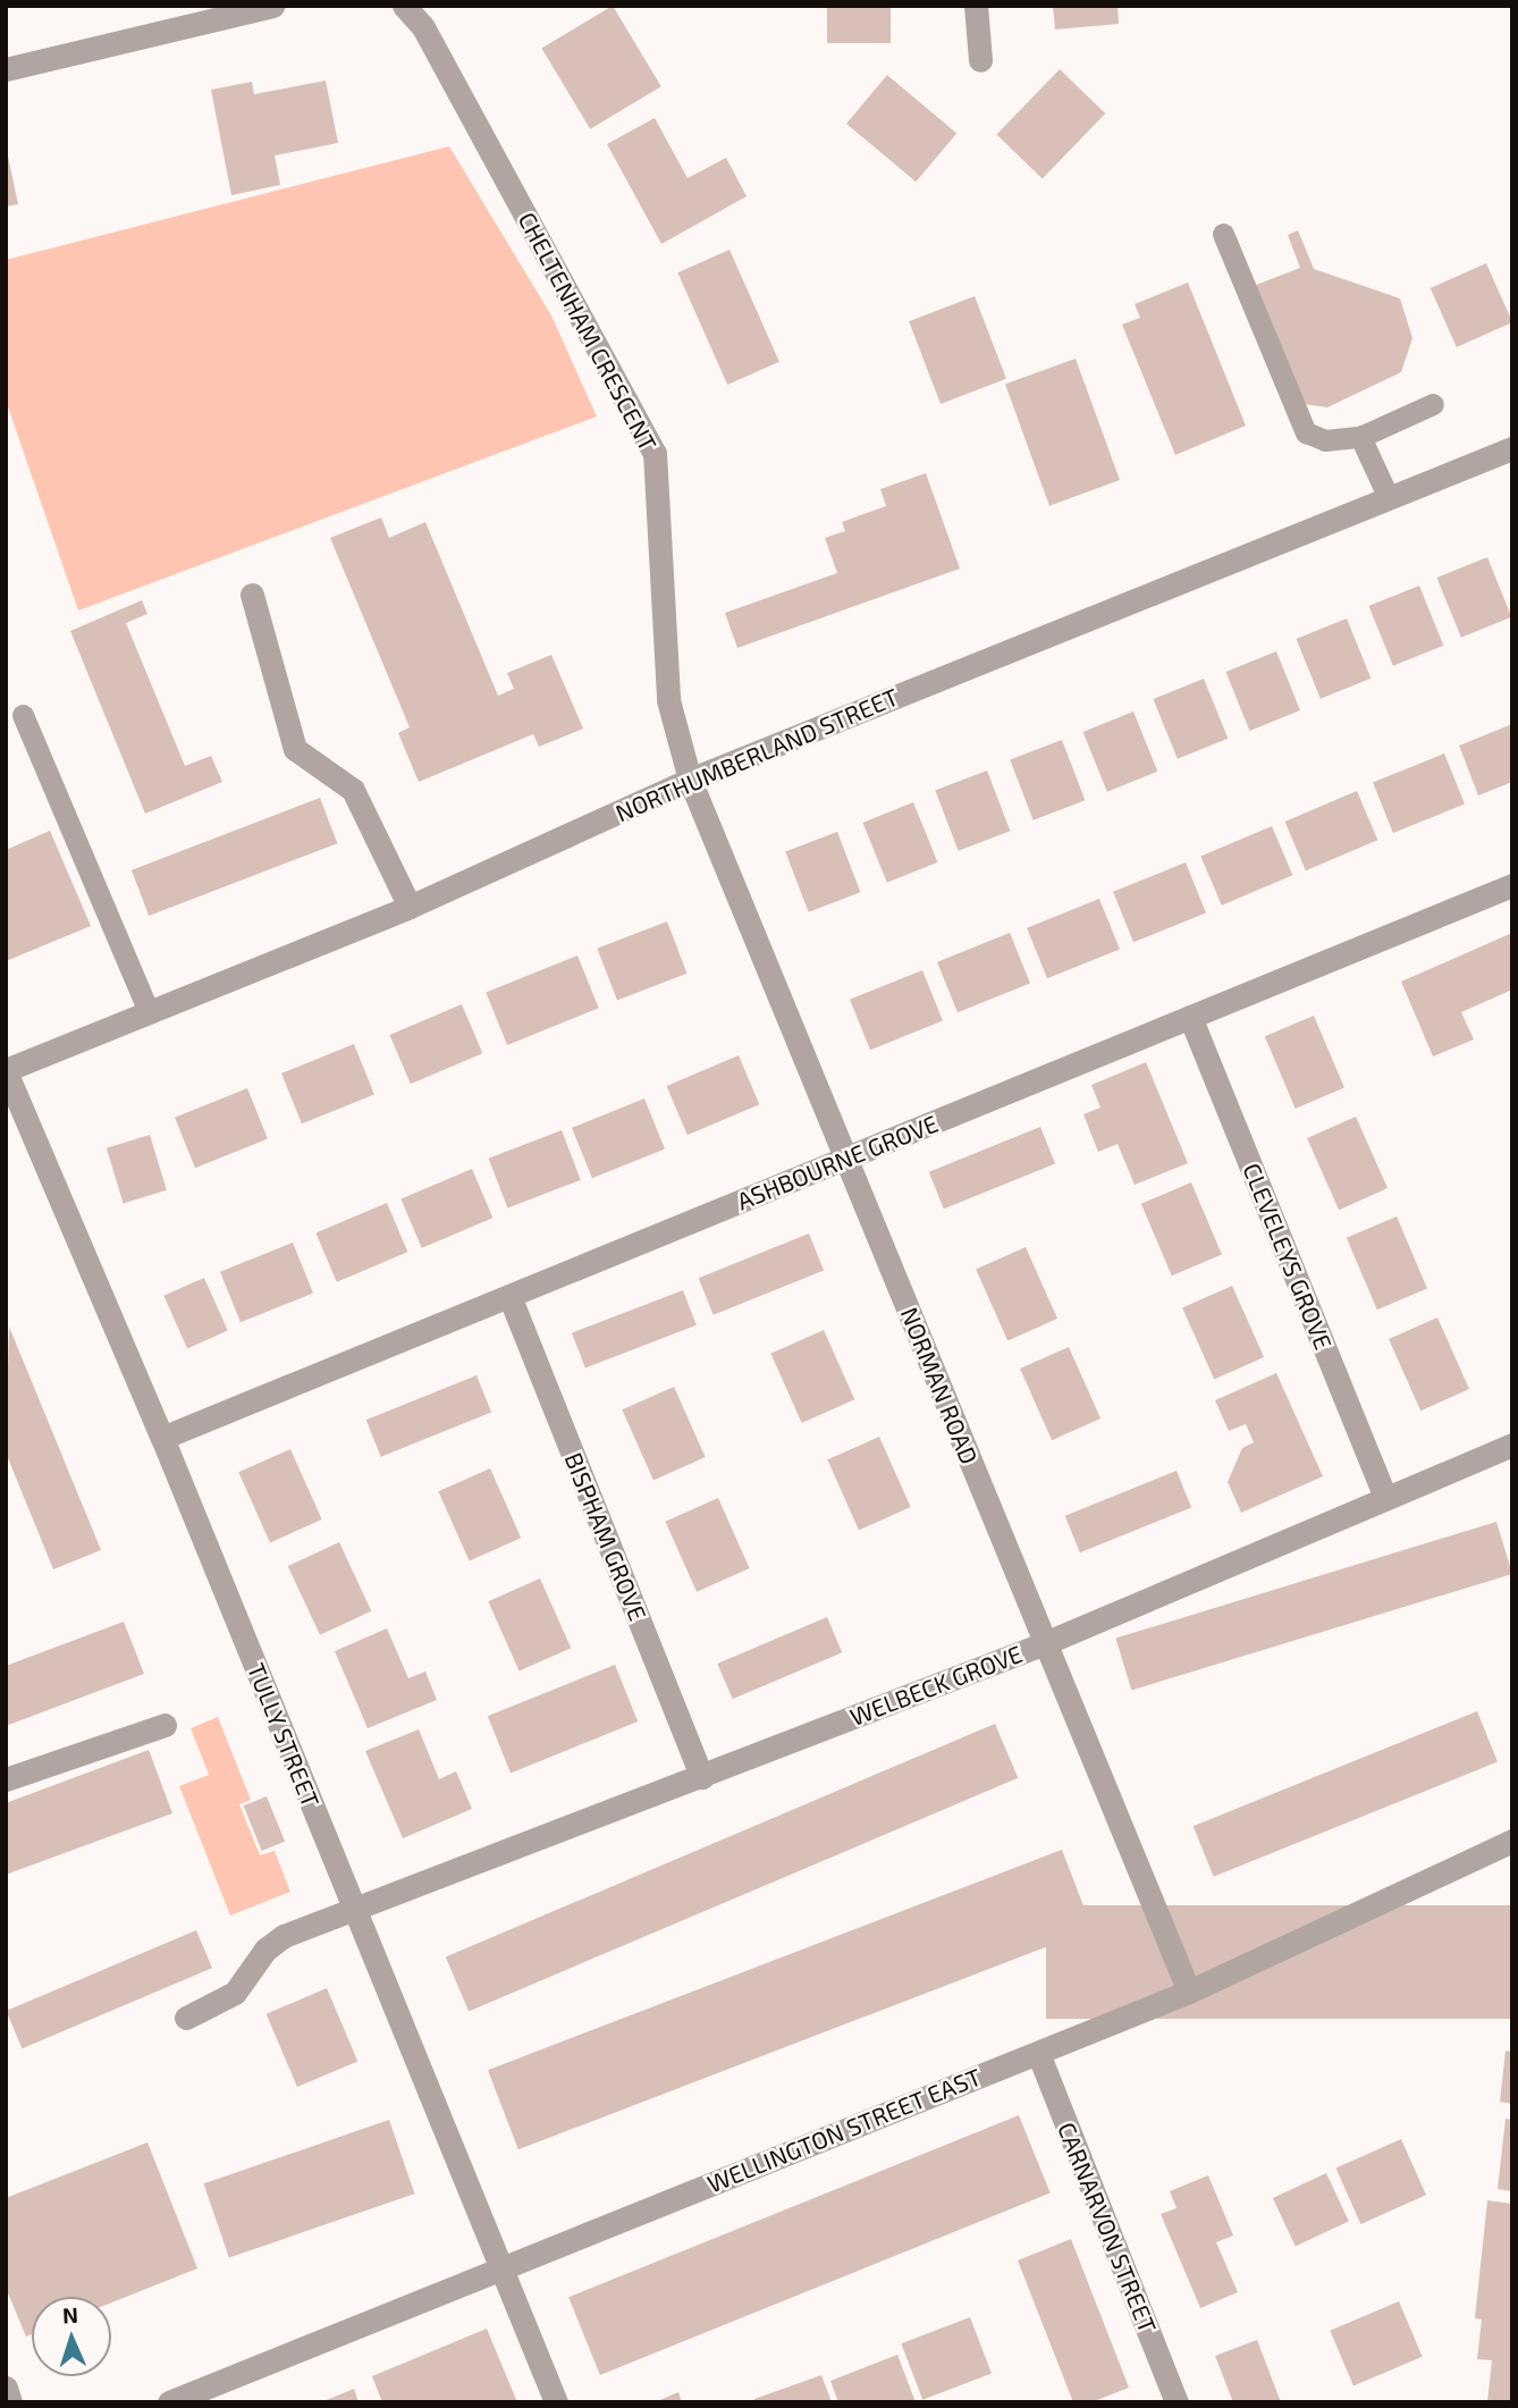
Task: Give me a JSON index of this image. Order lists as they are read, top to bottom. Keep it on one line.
{"streets":{"street":["CHELTENHAM CRESCENT","NORTHUMBERLAND STREET","ASHBOURNE GROVE","CLEVELEYS GROVE","NORMAN ROAD","BISPHAM GROVE","WELBECK GROVE","TULLY STREET","WELLINGTON STREET EAST","CARNARVON STREET"]},"crossings":[["CHELTENHAM CRESCENT","NORTHUMBERLAND STREET"],["CHELTENHAM CRESCENT","NORMAN ROAD"],["NORTHUMBERLAND STREET","NORMAN ROAD"],["NORTHUMBERLAND STREET","TULLY STREET"],["ASHBOURNE GROVE","CLEVELEYS GROVE"],["ASHBOURNE GROVE","NORMAN ROAD"],["ASHBOURNE GROVE","BISPHAM GROVE"],["ASHBOURNE GROVE","TULLY STREET"],["CLEVELEYS GROVE","WELBECK GROVE"],["NORMAN ROAD","WELBECK GROVE"],["NORMAN ROAD","WELLINGTON STREET EAST"],["BISPHAM GROVE","WELBECK GROVE"],["WELBECK GROVE","TULLY STREET"],["TULLY STREET","WELLINGTON STREET EAST"],["WELLINGTON STREET EAST","CARNARVON STREET"]],"north":"top"}
